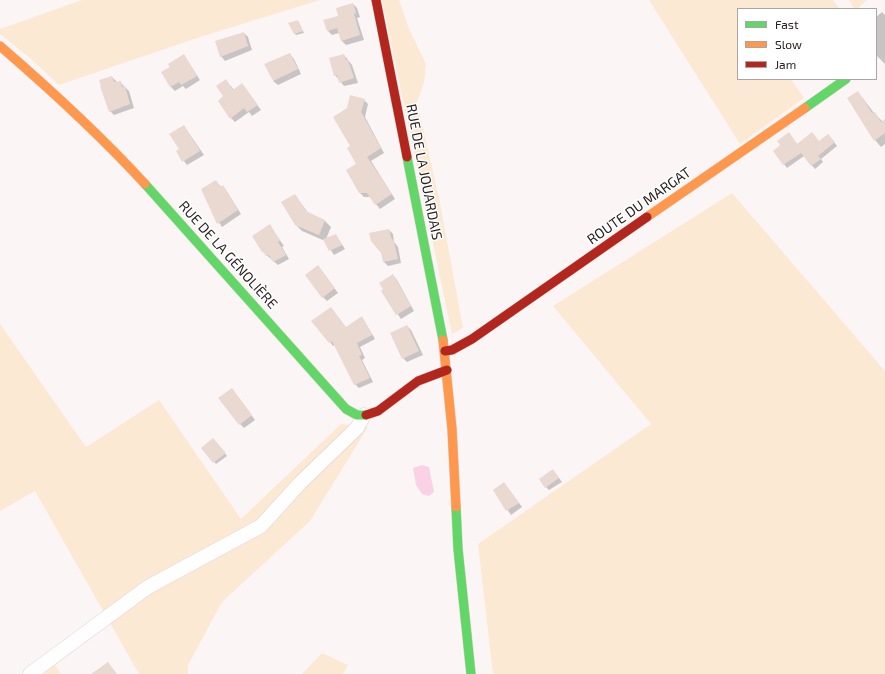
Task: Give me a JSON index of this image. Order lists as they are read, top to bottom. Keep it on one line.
{"streets":{"street":["RUE DE LA JOUARDAIS","ROUTE DU MARGAT","RUE DE LA GÉNOLIÈRE"]},"crossings":[["RUE DE LA JOUARDAIS","ROUTE DU MARGAT"]],"legend":["Fast","Slow","Jam"]}
